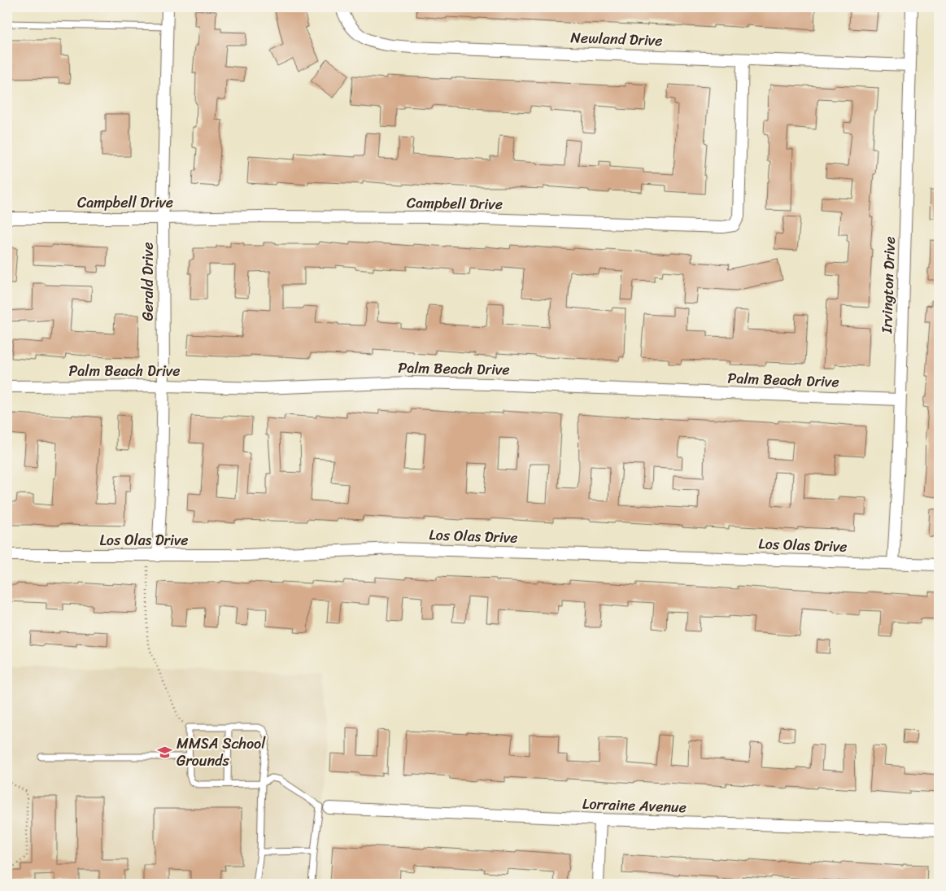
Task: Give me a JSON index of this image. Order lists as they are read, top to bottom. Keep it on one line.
{"streets":{"street":["Newland Drive","Campbell Drive","Gerald Drive","Irvington Drive","Palm Beach Drive","Los Olas Drive","Lorraine Avenue"]},"crossings":[["Newland Drive","Campbell Drive"],["Newland Drive","Irvington Drive"],["Campbell Drive","Gerald Drive"],["Gerald Drive","Palm Beach Drive"],["Gerald Drive","Los Olas Drive"],["Irvington Drive","Palm Beach Drive"],["Irvington Drive","Los Olas Drive"]],"places":{"school or university":["MMSA School Grounds"]}}
